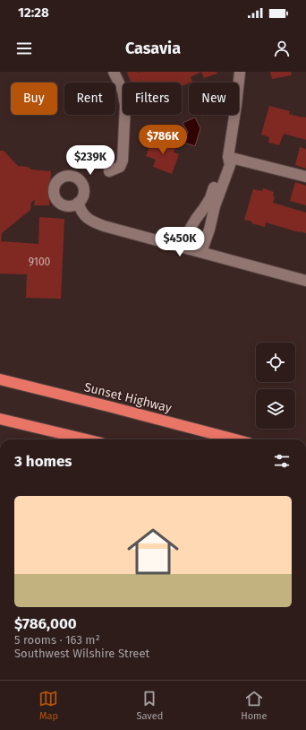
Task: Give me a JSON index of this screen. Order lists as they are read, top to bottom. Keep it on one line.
{"streets":{"highway":["Sunset Highway"]},"house_numbers":["9100"],"page":{"status":"12:28","header":"Casavia","chip":["Buy","Rent","Filters","New"],"price":["$786K","$239K","$450K"],"heading":"3 homes","list":[{"name":"$786,000","note":"5 rooms · 163 m² · Southwest Wilshire Street"}],"tabs":["Map","Saved","Home"]}}
